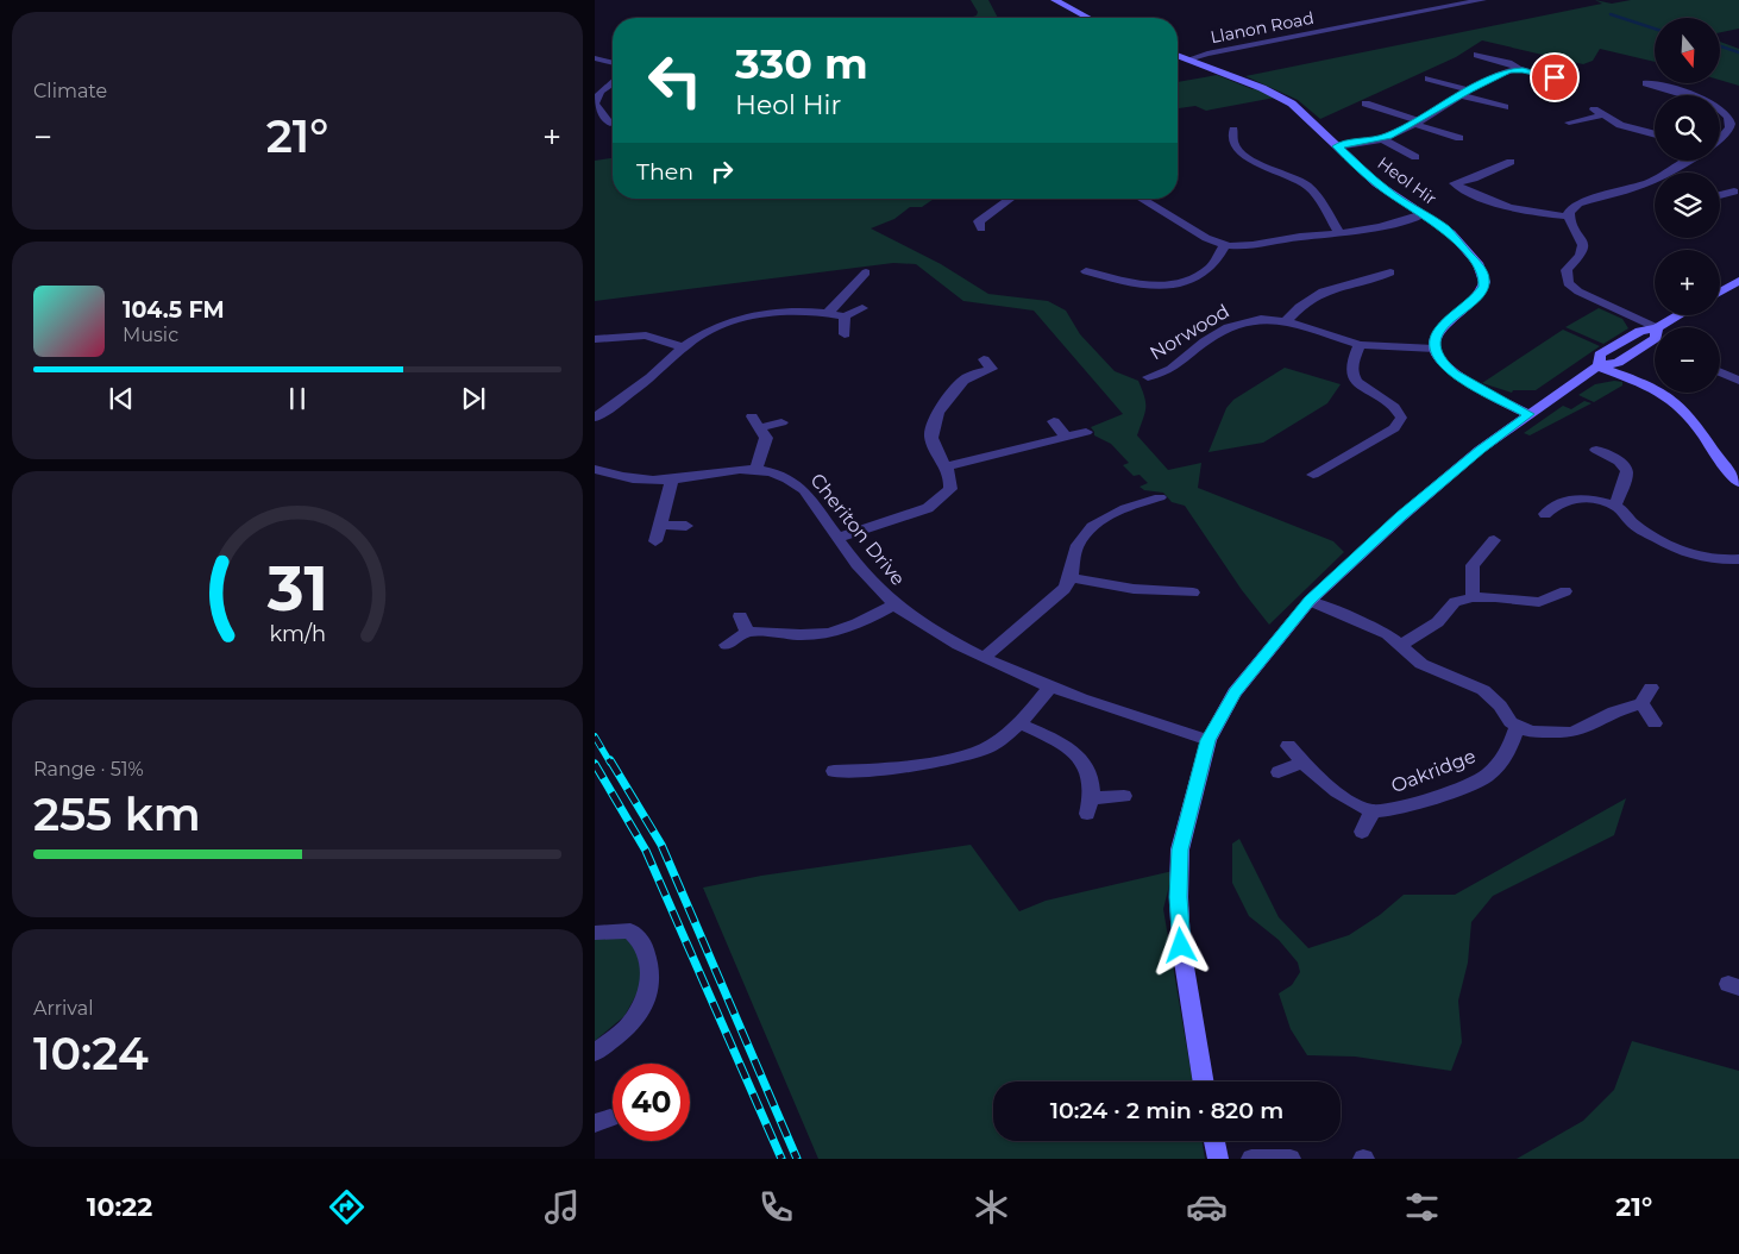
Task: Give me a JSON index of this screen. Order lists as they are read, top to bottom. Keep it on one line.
{"streets":{"street":["Llanon Road","Heol Hir","Norwood","Cheriton Drive","Oakridge"]},"crossings":[["Llanon Road","Heol Hir"],["Heol Hir","Norwood"]],"north":"bottom","page":{"tile":["Climate",["Range · 51%","255 km"],["Arrival","10:24"]],"map_buttons":["+","−"],"turn":["330 m","Heol Hir"],"heat":["−","21°","+"],"then":"Then","song":["104.5 FM","Music"],"limit":"40","trip":"10:24 · 2 min · 820 m","tabs":["10:22","21°"],"gauge":["31","km/h"]}}
